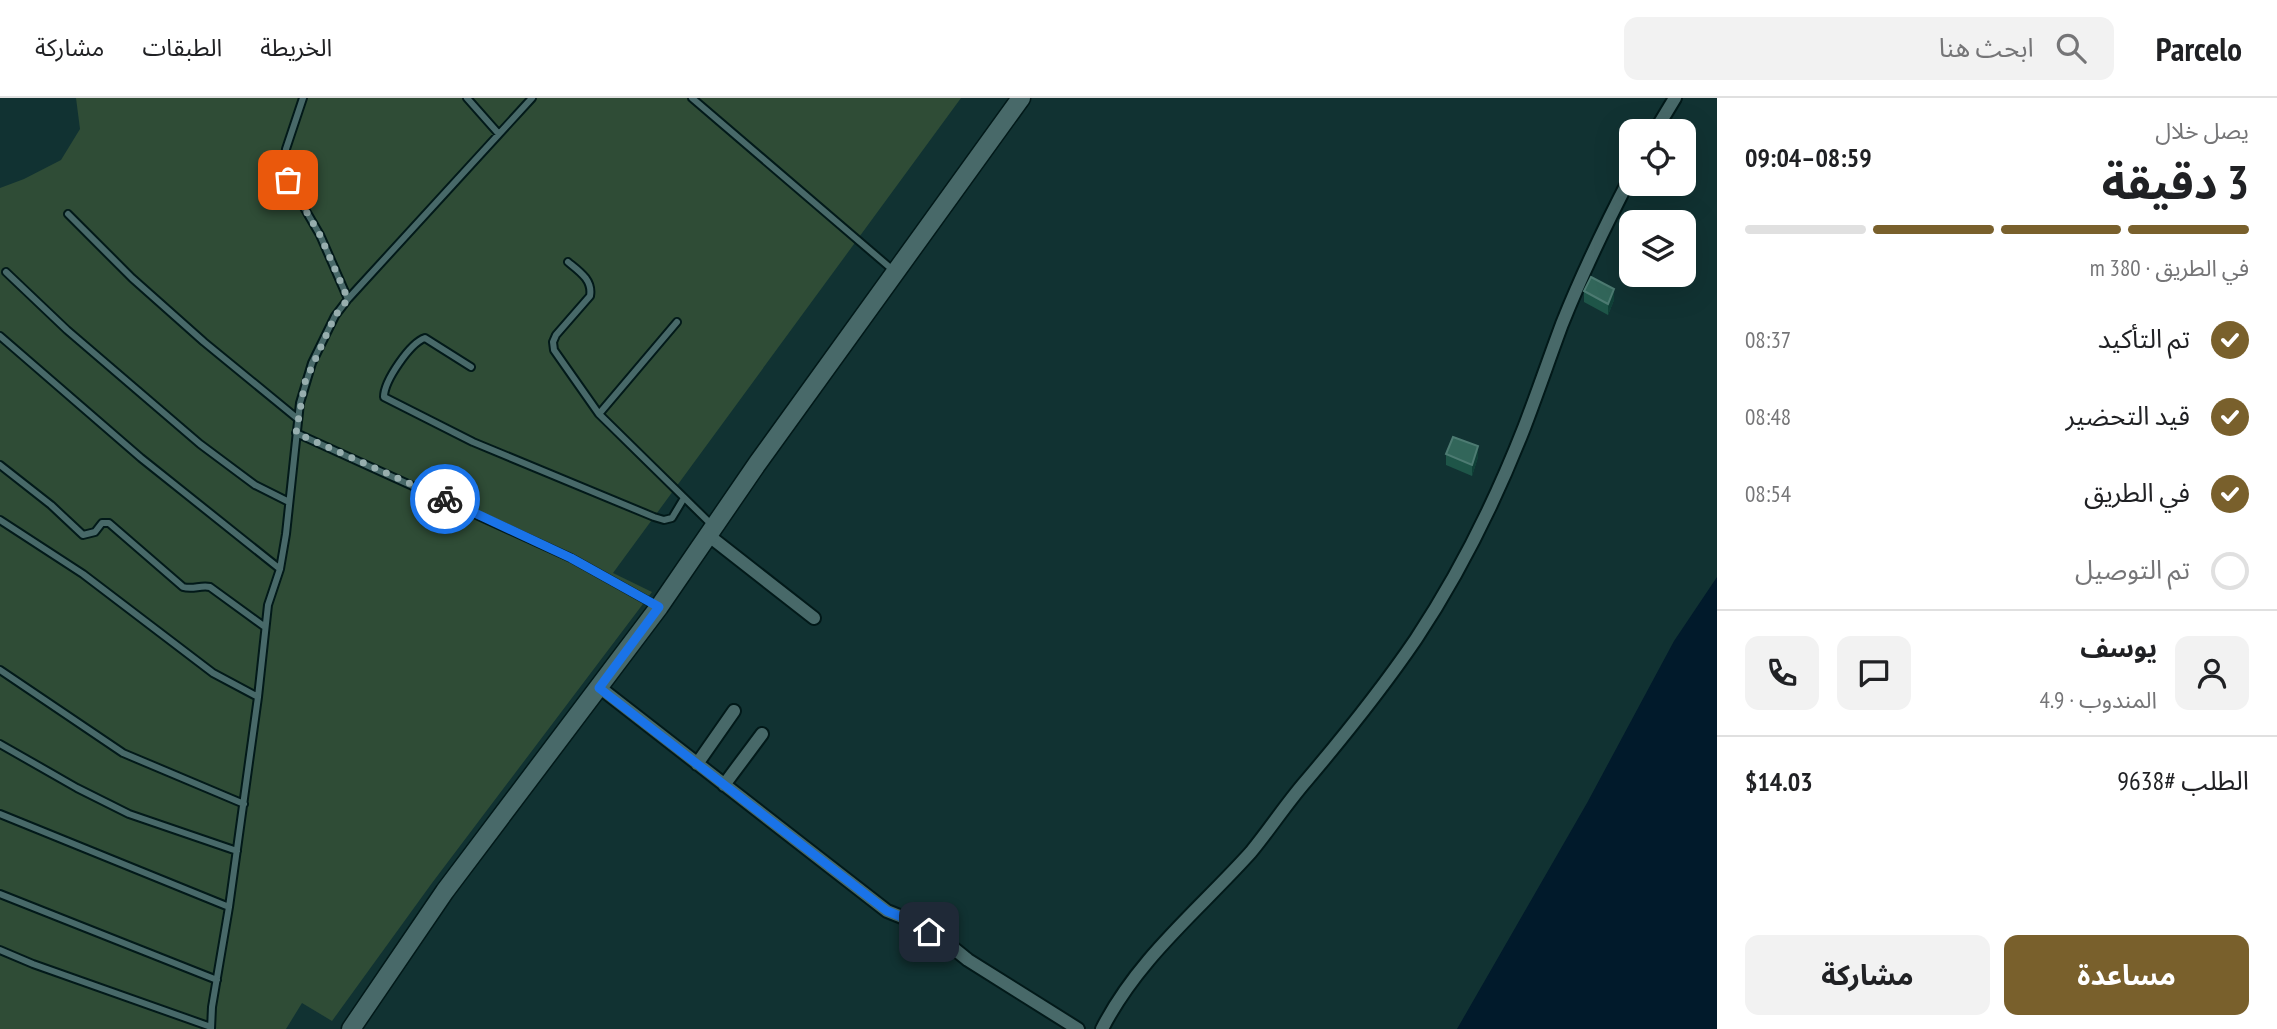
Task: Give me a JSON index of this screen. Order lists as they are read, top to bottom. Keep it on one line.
{"page":{"header":"Parcelo","search":"ابحث هنا","nav":["الخريطة","الطبقات","مشاركة"],"heading":["3 دقيقة","يصل خلال","08:59–09:04"],"panel":["يوسف","المندوب · 4.9","الطلب #9638","$14.03"],"bar":"في الطريق · 380 m","list":[["تم التأكيد","08:37"],["قيد التحضير","08:48"],["في الطريق","08:54"],"تم التوصيل"],"buttons":["مساعدة","مشاركة"]}}
